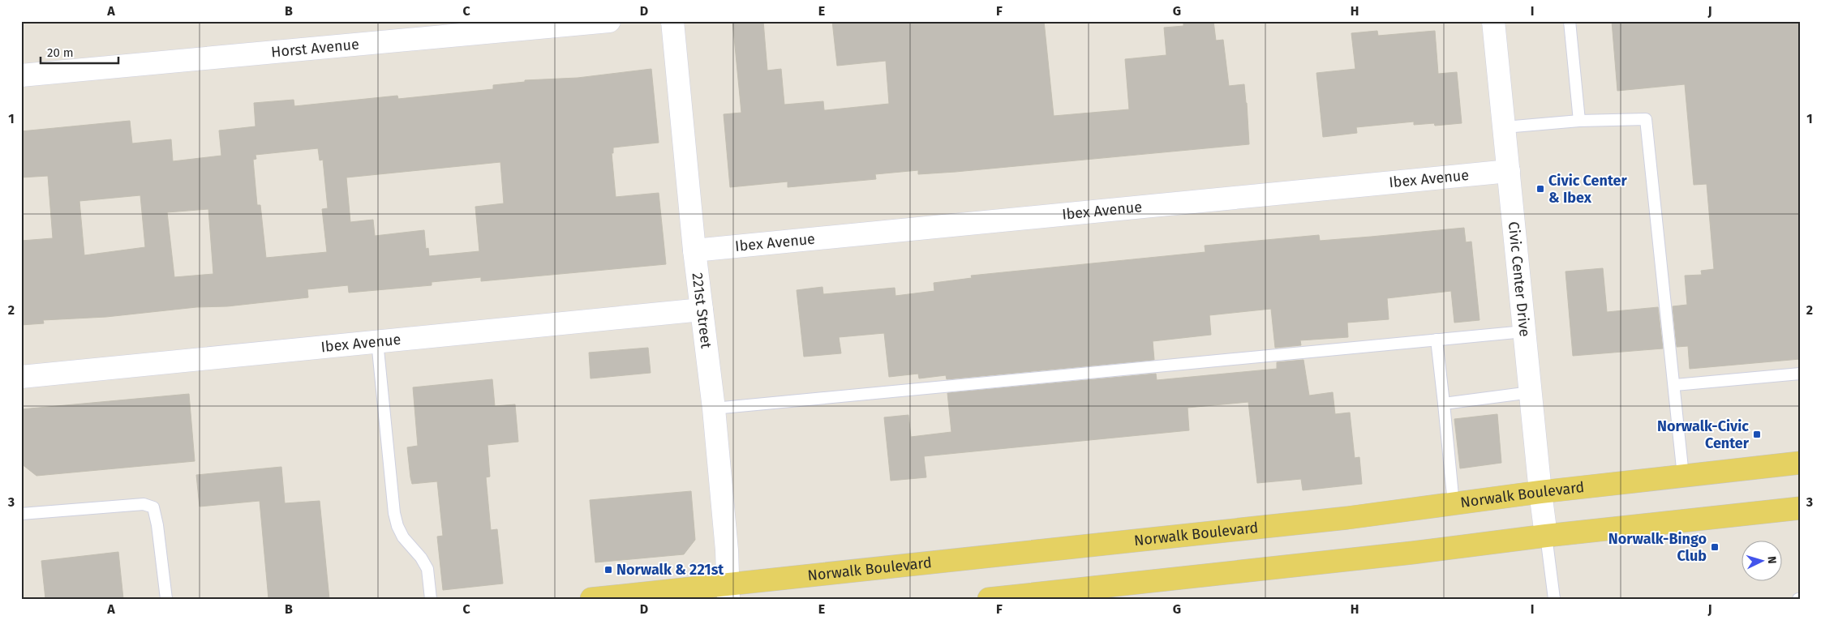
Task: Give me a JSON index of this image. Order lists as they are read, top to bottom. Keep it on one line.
{"streets":{"main road":["Norwalk Boulevard"],"street":["Horst Avenue","Ibex Avenue","Civic Center Drive","221st Street"]},"crossings":[["Ibex Avenue","Civic Center Drive"],["Ibex Avenue","221st Street"],["Civic Center Drive","Norwalk Boulevard"],["221st Street","Norwalk Boulevard"]],"places":{"transit":["Civic Center & Ibex","Norwalk-Civic Center","Norwalk-Bingo Club","Norwalk & 221st"]},"scale_bar":"20 m","north":"right","grid":{"columns":["A","B","C","D","E","F","G","H","I","J"],"rows":["1","2","3"]}}
